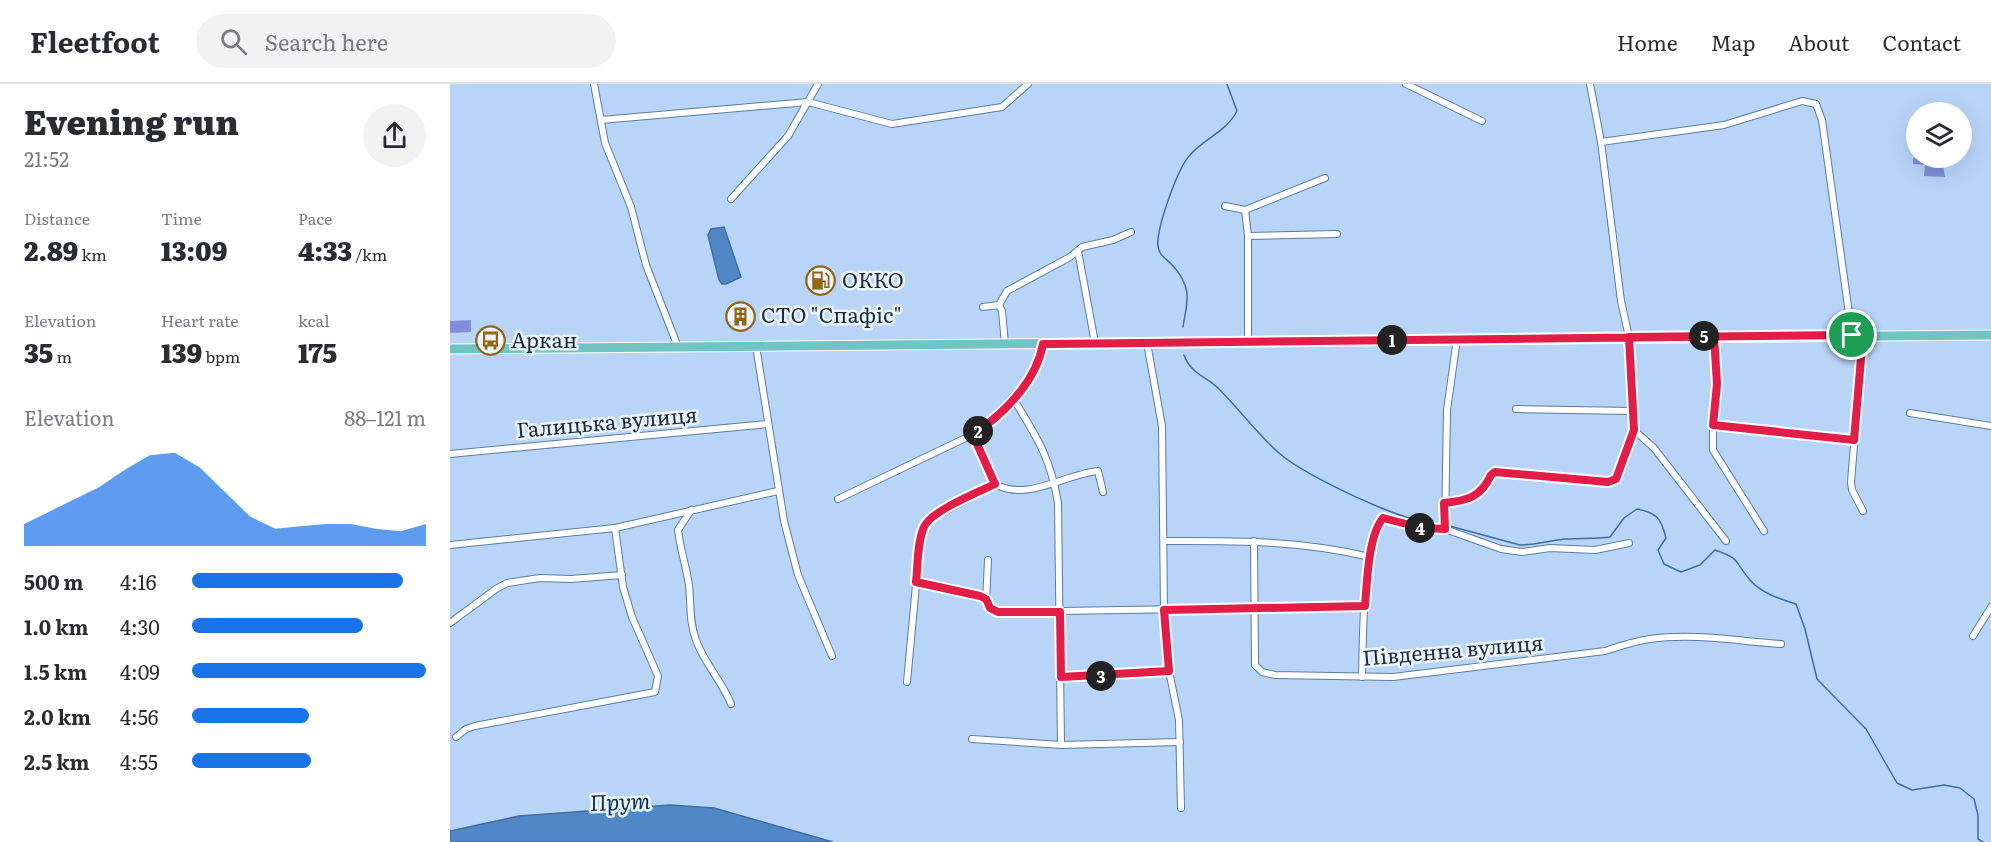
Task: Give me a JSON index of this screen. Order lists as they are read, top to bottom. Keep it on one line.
{"streets":{"street":["Галицька вулиця","Південна вулиця"]},"water":["Прут"],"places":{"fuel station":["ОККО"],"building":["СТО \"Спафіс\""],"bus stop":["Аркан"]},"page":{"header":"Fleetfoot","search":"Search here","nav":["Home","Map","About","Contact"],"heading":["Evening run","21:52"],"stats":[["Distance","2.89 km"],["Time","13:09"],["Pace","4:33 /km"],["Elevation","35 m"],["Heart rate","139 bpm"],["kcal","175"]],"pins":["5","1","2","4","3"],"chart":["Elevation","88–121 m"],"list":[{"name":"500 m","note":"4:16"},{"name":"1.0 km","note":"4:30"},{"name":"1.5 km","note":"4:09"},{"name":"2.0 km","note":"4:56"},{"name":"2.5 km","note":"4:55"}]}}
